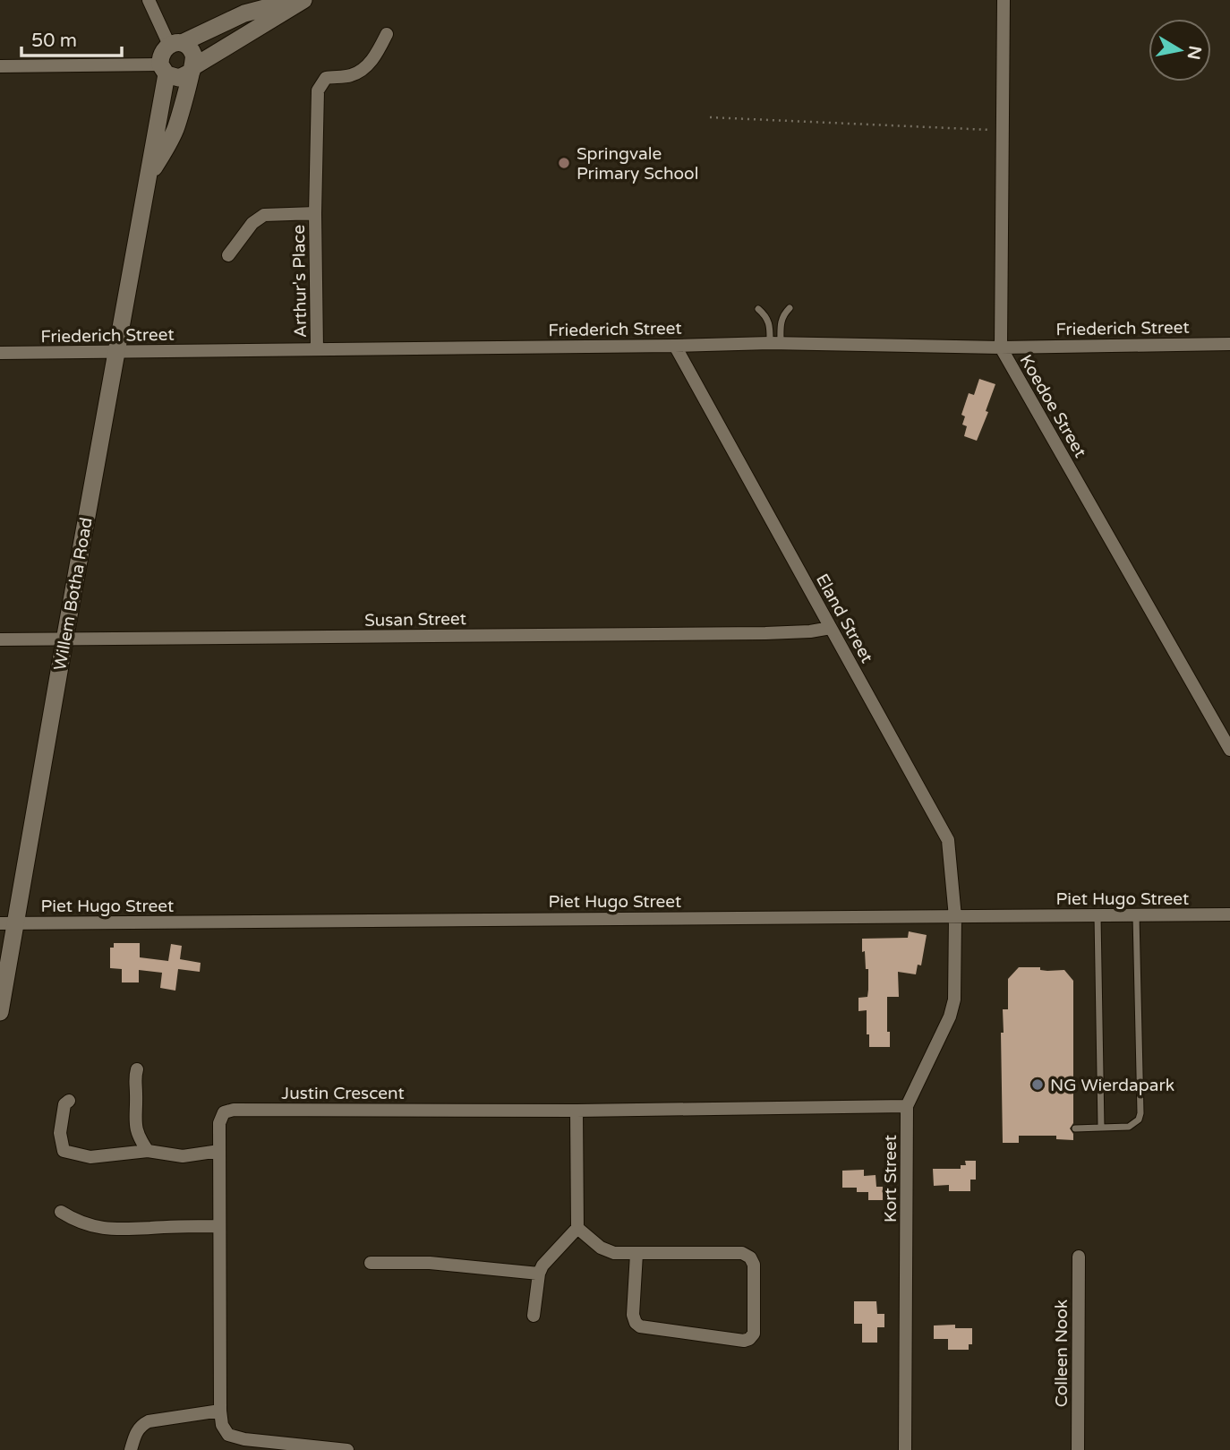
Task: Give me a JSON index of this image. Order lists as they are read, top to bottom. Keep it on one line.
{"streets":{"street":["Arthur's Place","Friederich Street","Koedoe Street","Willem Botha Road","Eland Street","Susan Street","Piet Hugo Street","Justin Crescent","Kort Street","Colleen Nook"]},"crossings":[["Arthur's Place","Friederich Street"],["Friederich Street","Koedoe Street"],["Friederich Street","Willem Botha Road"],["Friederich Street","Eland Street"],["Willem Botha Road","Susan Street"],["Willem Botha Road","Piet Hugo Street"],["Eland Street","Susan Street"],["Eland Street","Piet Hugo Street"],["Eland Street","Kort Street"],["Piet Hugo Street","Kort Street"],["Justin Crescent","Kort Street"]],"places":["Springvale Primary School","NG Wierdapark"],"scale_bar":"50 m","north":"right"}
